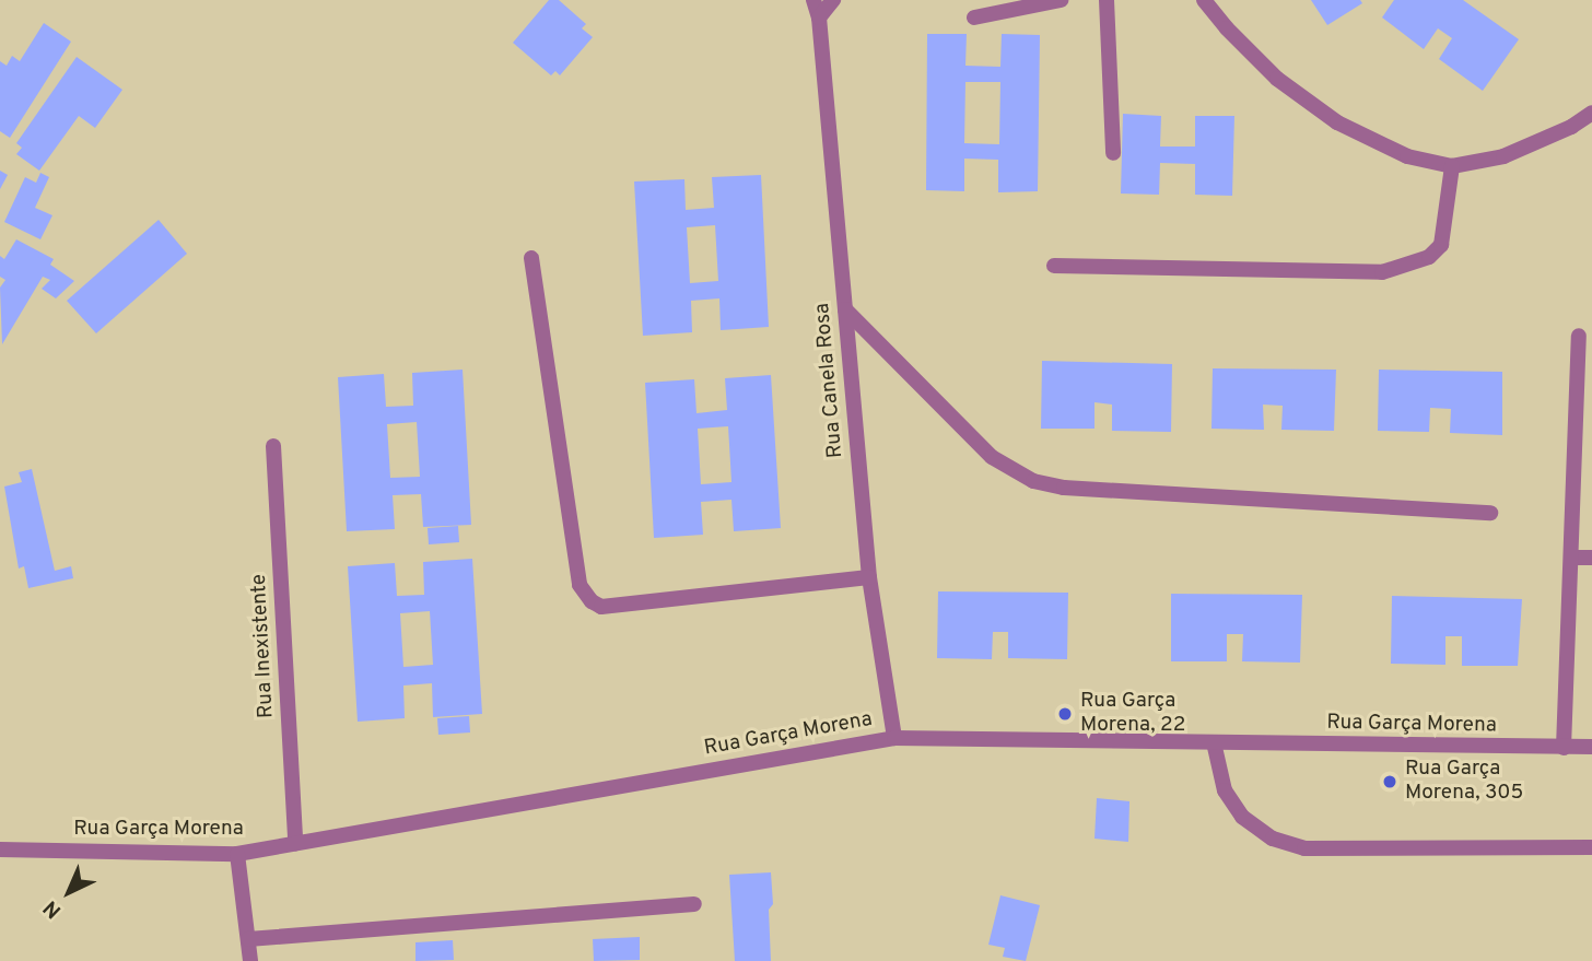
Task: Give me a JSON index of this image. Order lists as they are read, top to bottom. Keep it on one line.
{"streets":{"street":["Rua Canela Rosa","Rua Inexistente","Rua Garça Morena"]},"crossings":[["Rua Canela Rosa","Rua Garça Morena"],["Rua Inexistente","Rua Garça Morena"]],"places":["Rua Garça Morena, 22","Rua Garça Morena, 305"],"north":"bottom left"}
